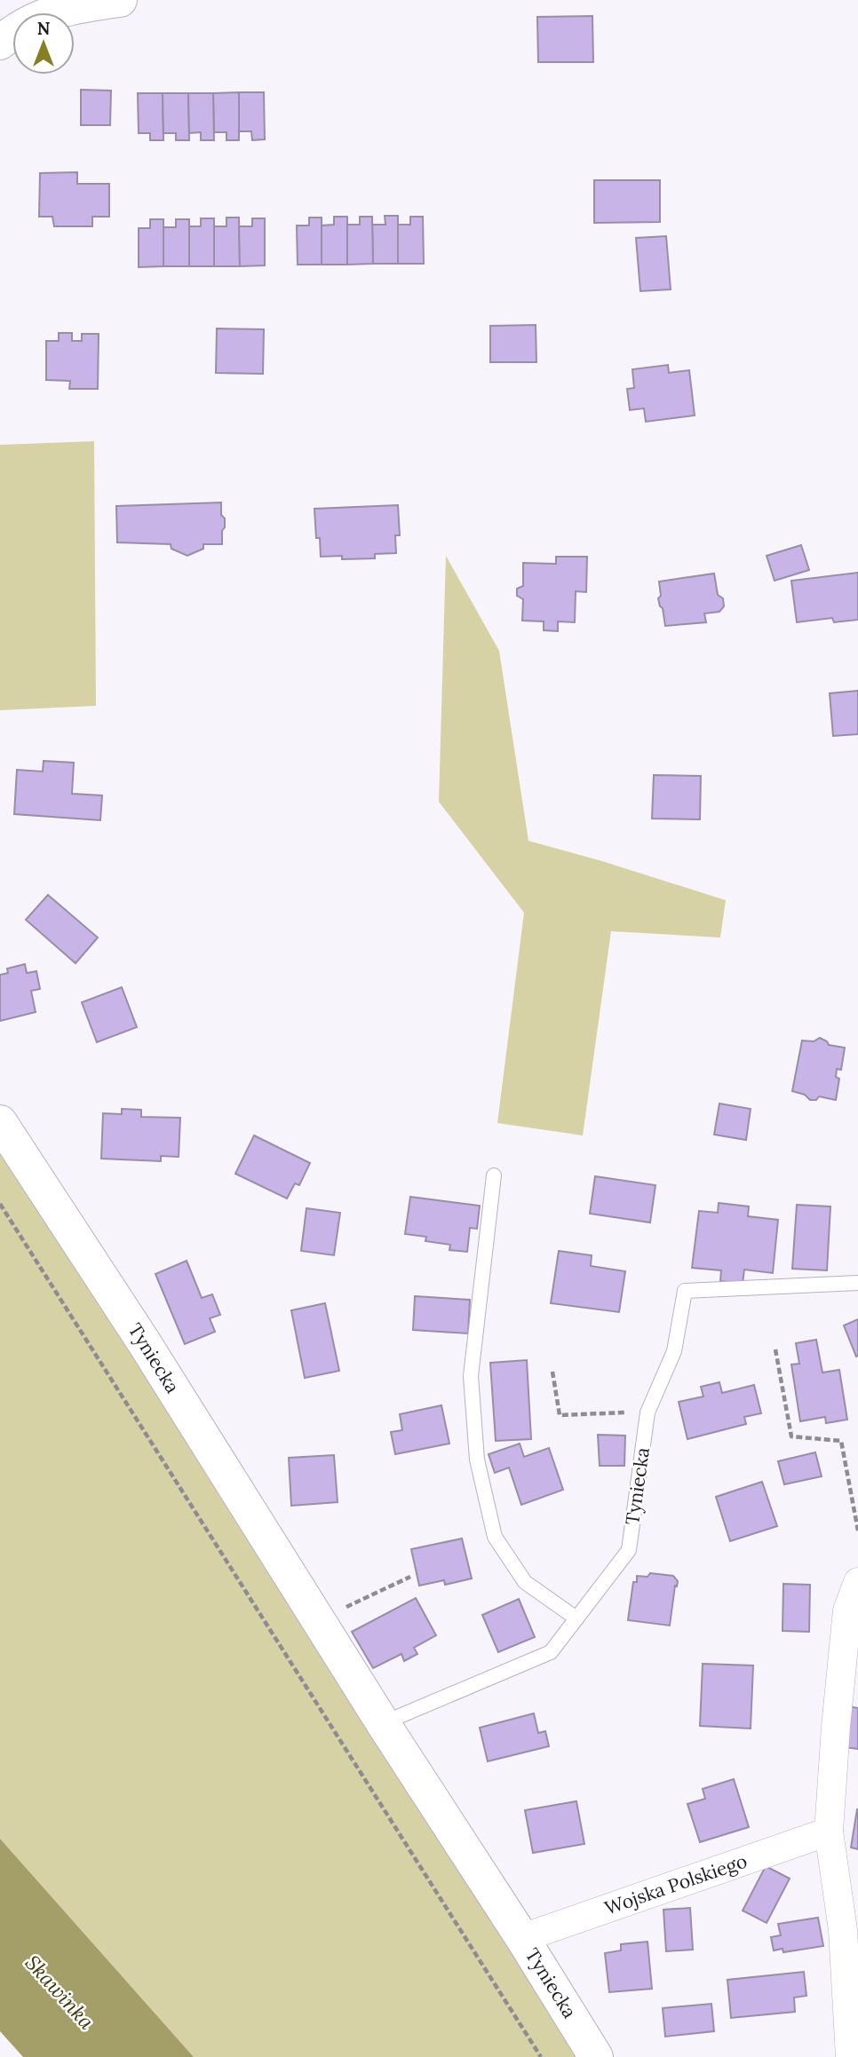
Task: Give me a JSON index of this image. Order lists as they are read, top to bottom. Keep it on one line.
{"streets":{"street":["Tyniecka","Wojska Polskiego"]},"crossings":[["Tyniecka","Wojska Polskiego"]],"water":["Skawinka"],"north":"top"}
